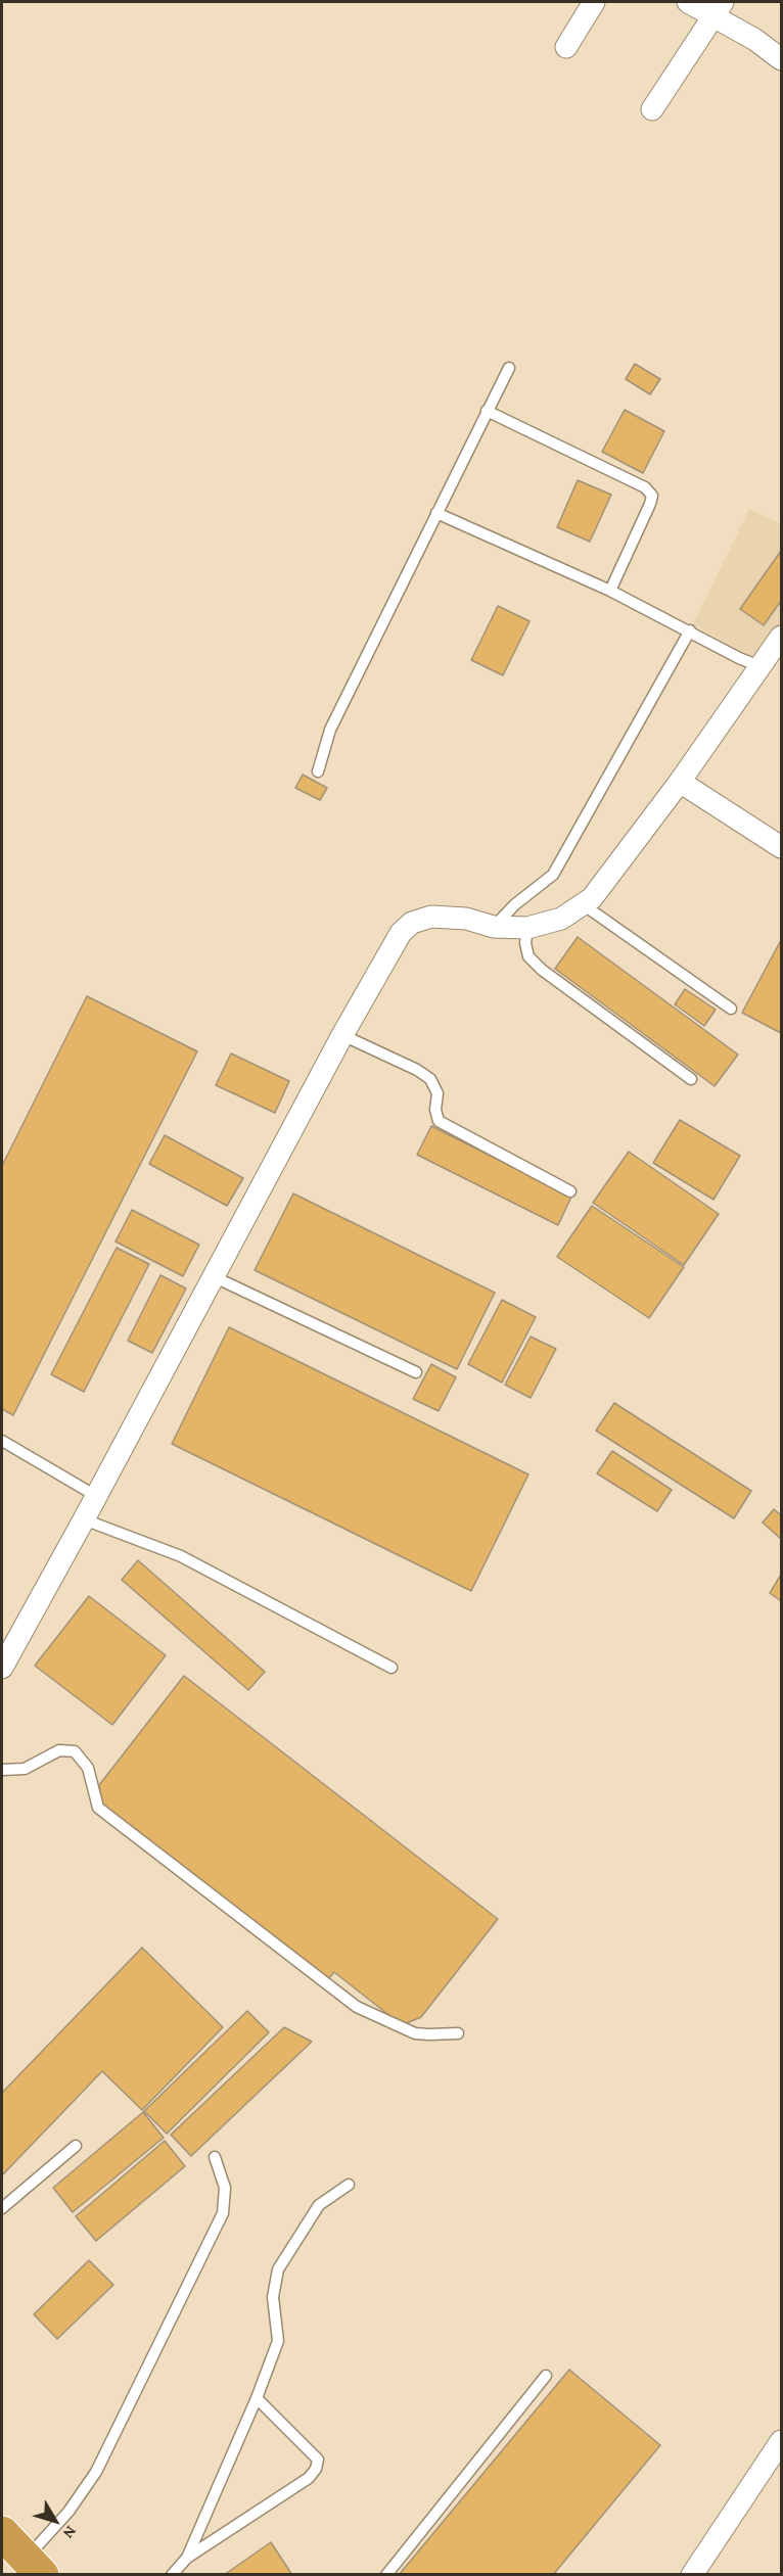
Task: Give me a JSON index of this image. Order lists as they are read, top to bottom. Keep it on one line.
{"north":"bottom right"}
